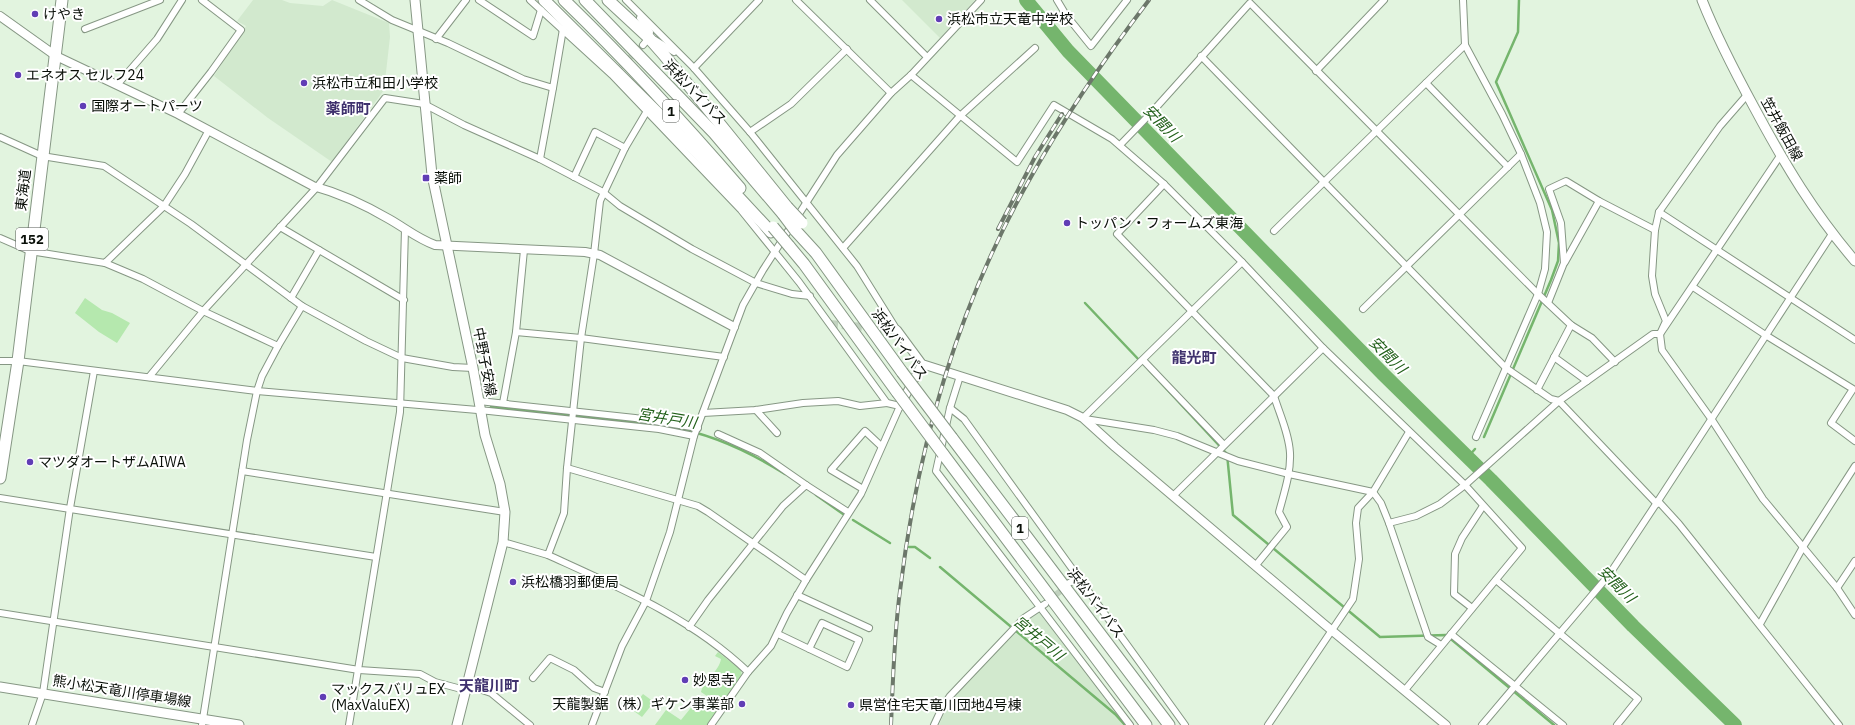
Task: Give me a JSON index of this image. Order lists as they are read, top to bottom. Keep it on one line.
{"streets":{"highway":["浜松バイパス","1","東海道","152"],"main road":["笠井飯田線","中野子安線","熊小松天竜川停車場線"]},"districts":["薬師町","龍光町","天龍川町"],"water":["安間川","宮井戸川"],"places":{"other":["けやき","浜松市立天竜中学校","エネオス セルフ24","浜松市立和田小学校","国際オートパーツ","トッパン・フォームズ東海","マツダオートザムAIWA","浜松橋羽郵便局","妙恩寺","マックスバリュEX (MaxValuEX)","天龍製鋸（株）ギケン事業部","県営住宅天竜川団地4号棟"],"transit":["薬師"]}}
